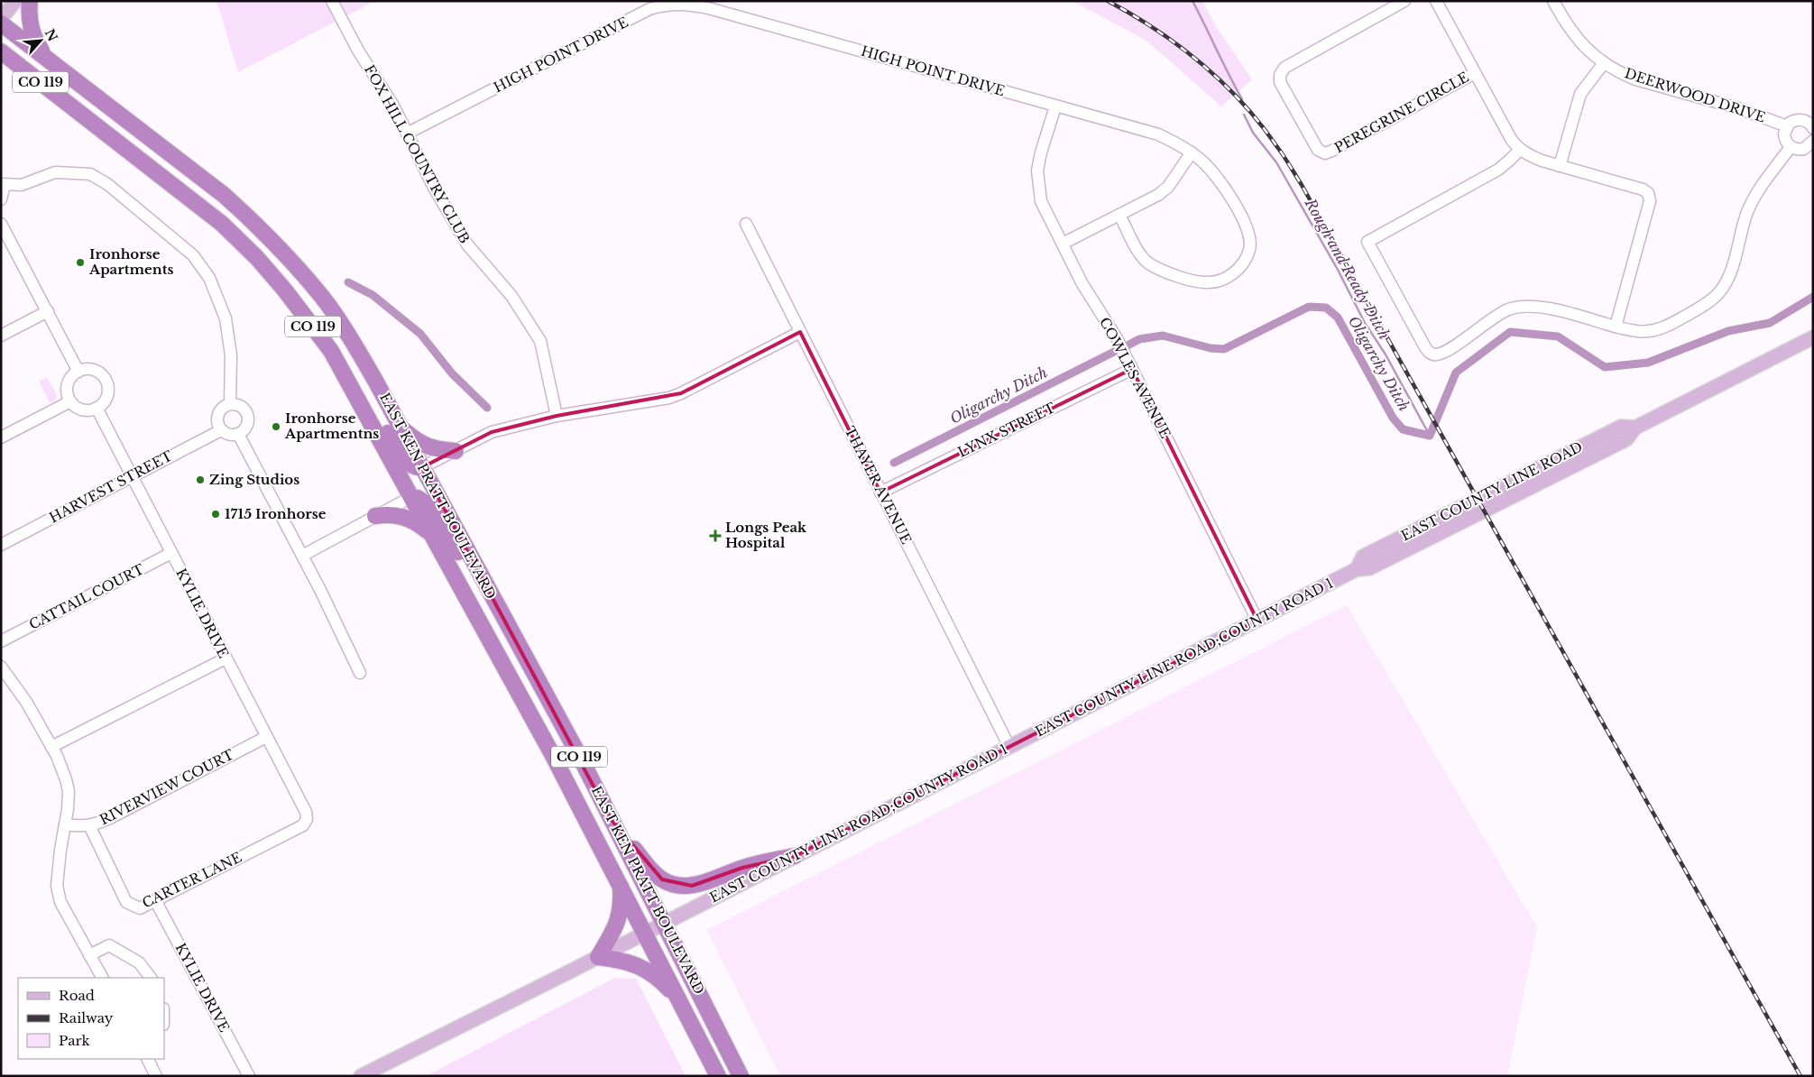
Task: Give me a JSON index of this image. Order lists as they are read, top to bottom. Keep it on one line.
{"streets":{"highway":["CO 119","EAST KEN PRATT BOULEVARD"],"main road":["EAST COUNTY LINE ROAD;COUNTY ROAD 1"],"street":["HIGH POINT DRIVE","DEERWOOD DRIVE","PEREGRINE CIRCLE","FOX HILL COUNTRY CLUB","COWLES AVENUE","LYNX STREET","THAYER AVENUE","HARVEST STREET","CATTAIL COURT","KYLIE DRIVE","RIVERVIEW COURT","CARTER LANE"]},"crossings":[["HIGH POINT DRIVE","FOX HILL COUNTRY CLUB"],["HIGH POINT DRIVE","COWLES AVENUE"],["COWLES AVENUE","LYNX STREET"],["COWLES AVENUE","EAST COUNTY LINE ROAD;COUNTY ROAD 1"],["LYNX STREET","THAYER AVENUE"],["THAYER AVENUE","EAST COUNTY LINE ROAD;COUNTY ROAD 1"],["HARVEST STREET","KYLIE DRIVE"],["EAST KEN PRATT BOULEVARD","EAST COUNTY LINE ROAD;COUNTY ROAD 1"],["CATTAIL COURT","KYLIE DRIVE"],["KYLIE DRIVE","RIVERVIEW COURT"],["KYLIE DRIVE","CARTER LANE"],["RIVERVIEW COURT","CARTER LANE"]],"water":["Rough and Ready Ditch","Oligarchy Ditch"],"places":{"other":["Ironhorse Apartments","Ironhorse Apartmentns","Zing Studios","1715 Ironhorse"],"health":["Longs Peak Hospital"]},"legend":["Road","Railway","Park"],"north":"top right"}
